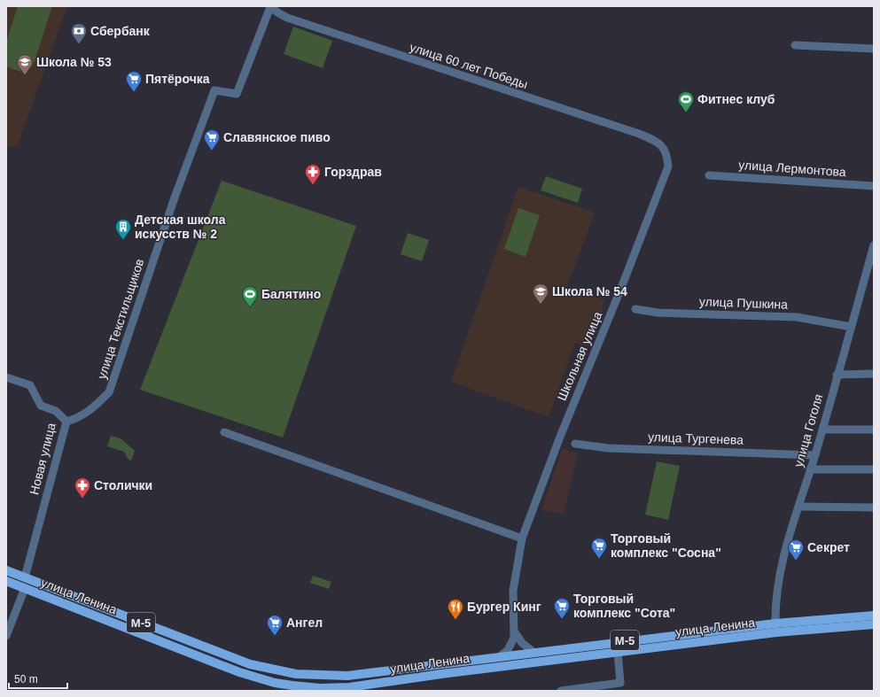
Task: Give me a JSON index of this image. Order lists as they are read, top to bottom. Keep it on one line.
{"streets":{"main road":["улица Ленина","М-5"],"street":["улица 60 лет Победы","улица Лермонтова","улица Пушкина","улица Текстильщиков","Школьная улица","улица Гоголя","улица Тургенева","Новая улица"]},"crossings":[["улица 60 лет Победы","улица Текстильщиков"],["улица 60 лет Победы","Школьная улица"],["улица Пушкина","улица Гоголя"],["улица Текстильщиков","Новая улица"],["Школьная улица","улица Ленина"],["улица Гоголя","улица Тургенева"],["улица Гоголя","улица Ленина"],["Новая улица","улица Ленина"]],"places":{"bank":["Сбербанк"],"school or university":["Школа № 53","Школа № 54"],"supermarket":["Пятёрочка","Славянское пиво","Торговый комплекс \"Сосна\"","Секрет","Торговый комплекс \"Сота\"","Ангел"],"sports":["Фитнес клуб","Балятино"],"pharmacy":["Горздрав","Столички"],"building":["Детская школа искусств № 2"],"restaurant":["Бургер Кинг"]},"scale_bar":"50 m"}
